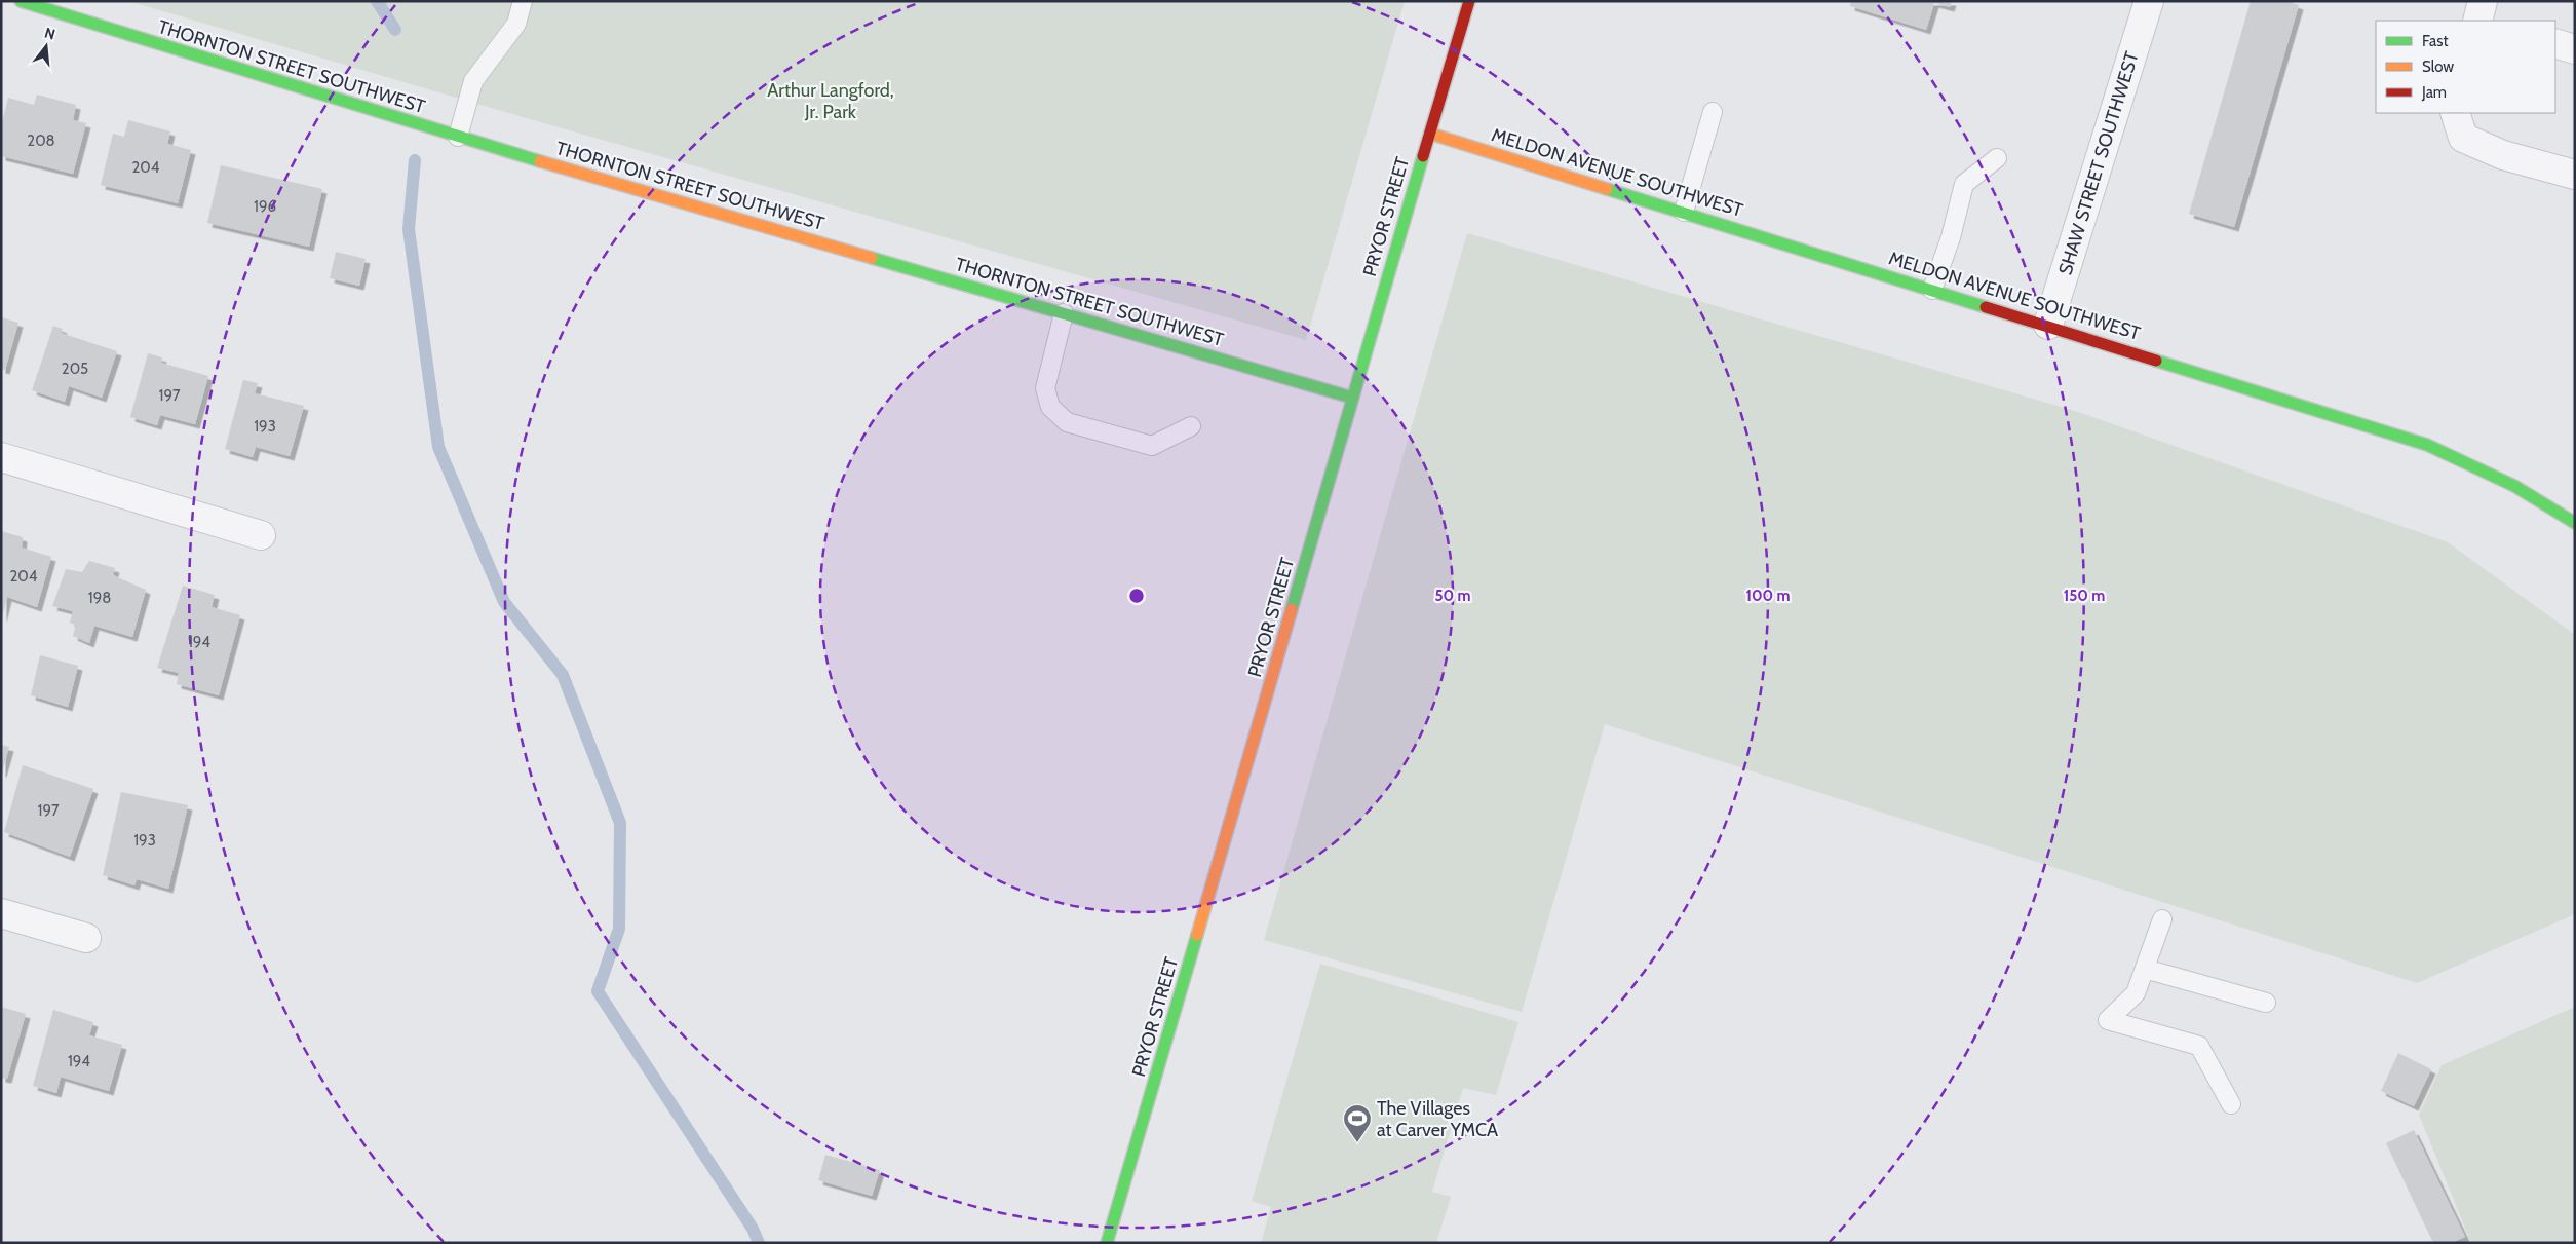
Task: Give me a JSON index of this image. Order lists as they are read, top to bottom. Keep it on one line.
{"streets":{"street":["THORNTON STREET SOUTHWEST","SHAW STREET SOUTHWEST","MELDON AVENUE SOUTHWEST","PRYOR STREET"]},"crossings":[["THORNTON STREET SOUTHWEST","PRYOR STREET"],["SHAW STREET SOUTHWEST","MELDON AVENUE SOUTHWEST"],["MELDON AVENUE SOUTHWEST","PRYOR STREET"]],"parks":["Arthur Langford, Jr. Park"],"places":{"sports":["The Villages at Carver YMCA"]},"house_numbers":["208","204","196","205","197","193","204","198","194","197","193","194"],"legend":["Fast","Slow","Jam"],"north":"top","rings":["50 m","100 m","150 m"]}
